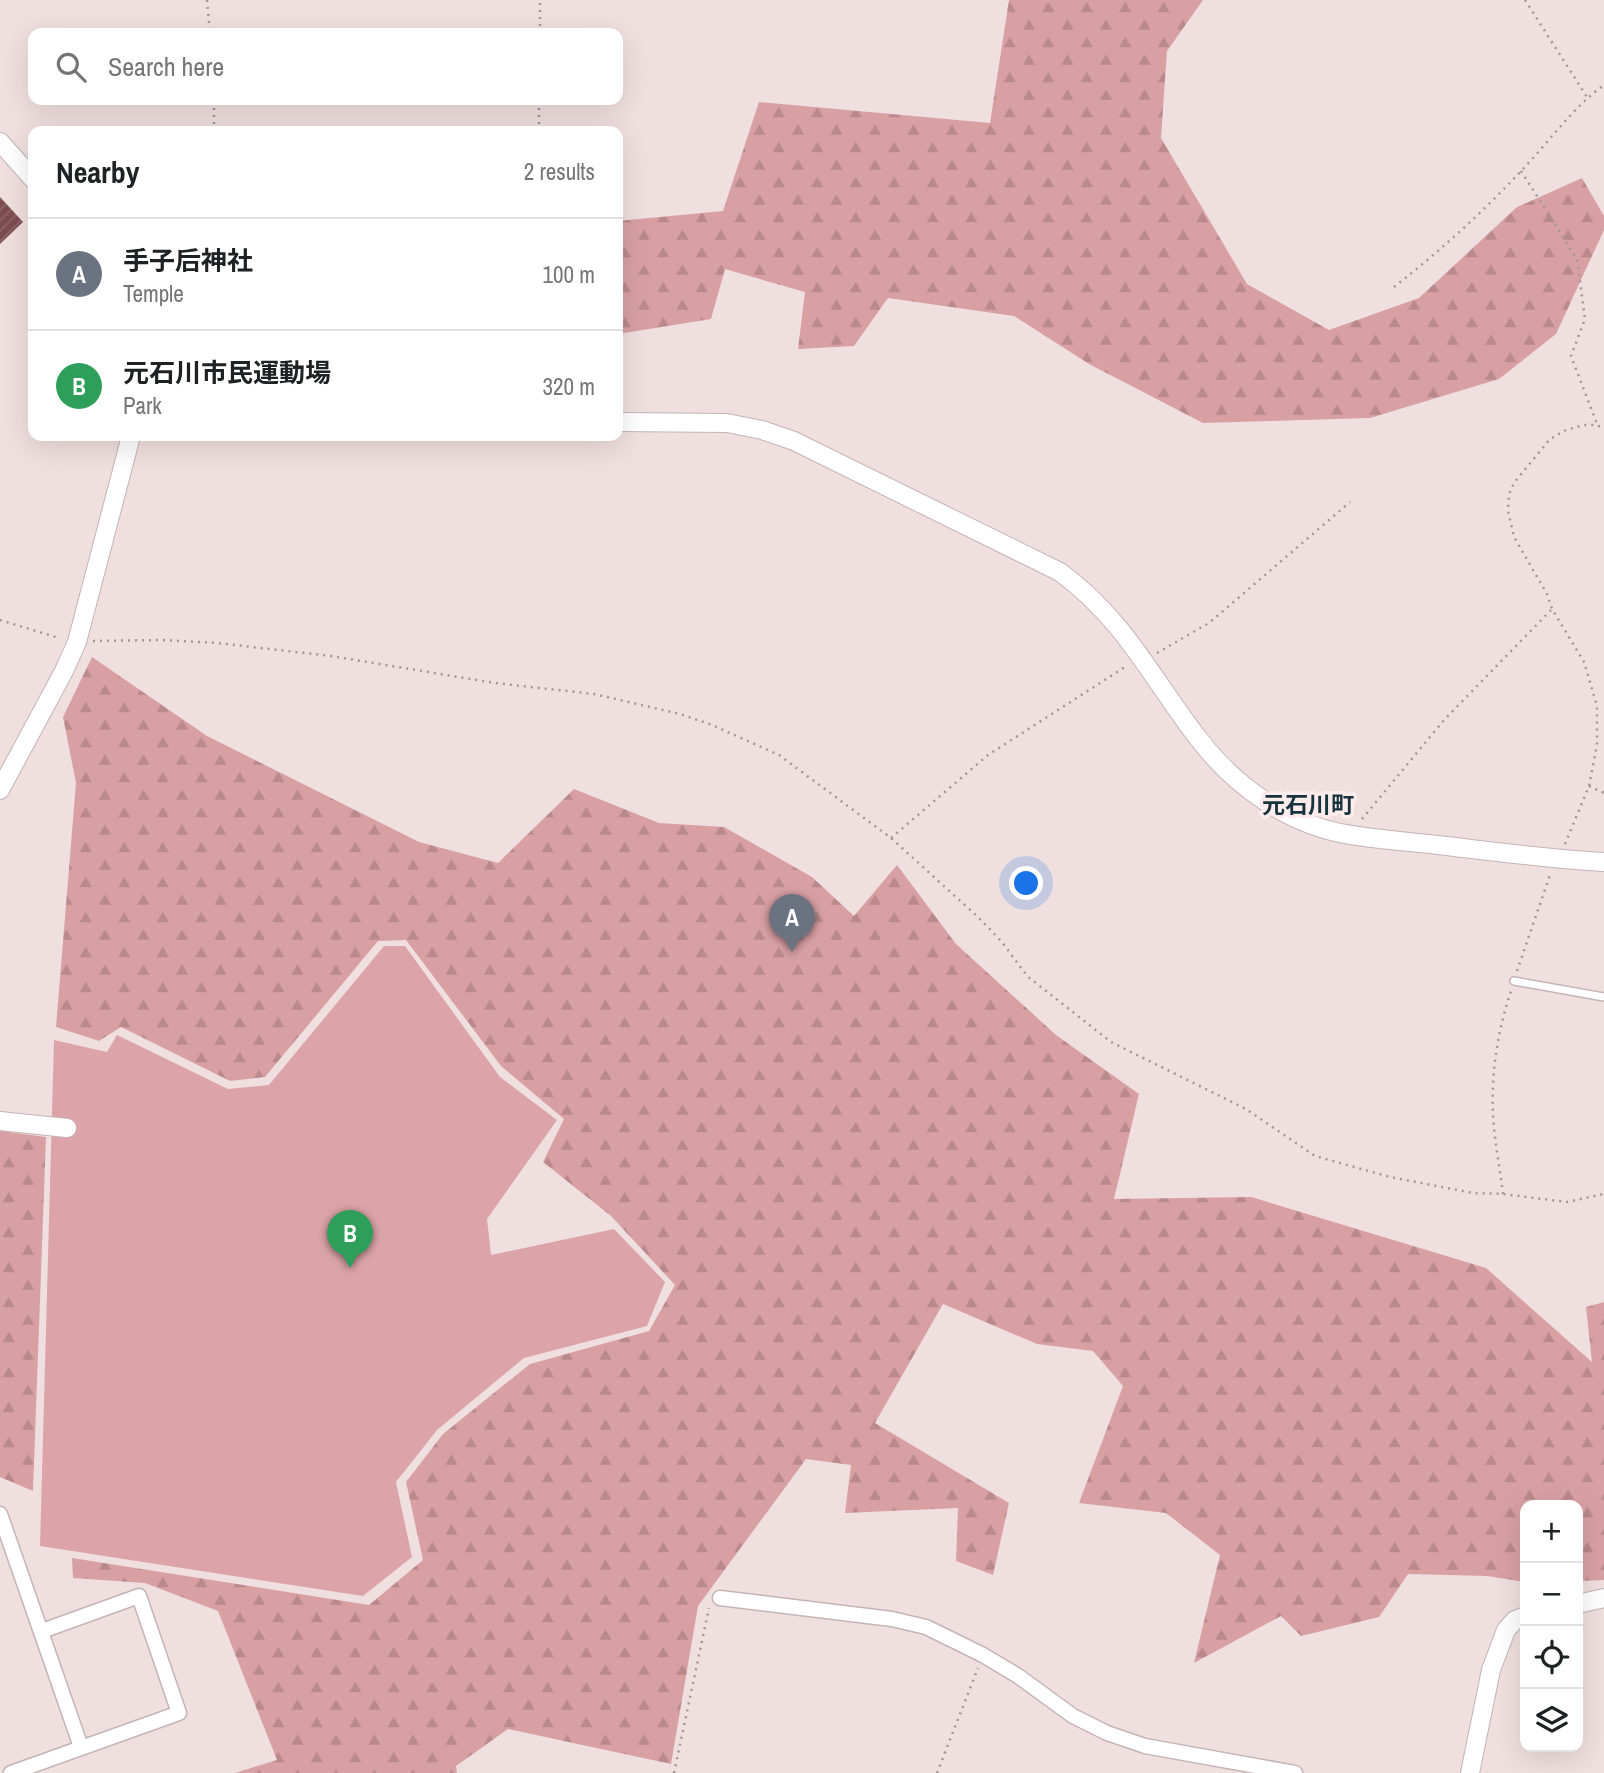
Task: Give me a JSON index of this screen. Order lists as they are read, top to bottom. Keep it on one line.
{"districts":["元石川町"],"page":{"search":"Search here","heading":["Nearby","2 results"],"list":[{"mark":"A","name":"手子后神社","note":"Temple","value":"100 m"},{"mark":"B","name":"元石川市民運動場","note":"Park","value":"320 m"}],"pins":["A","B"],"map_buttons":["+","−"]}}
